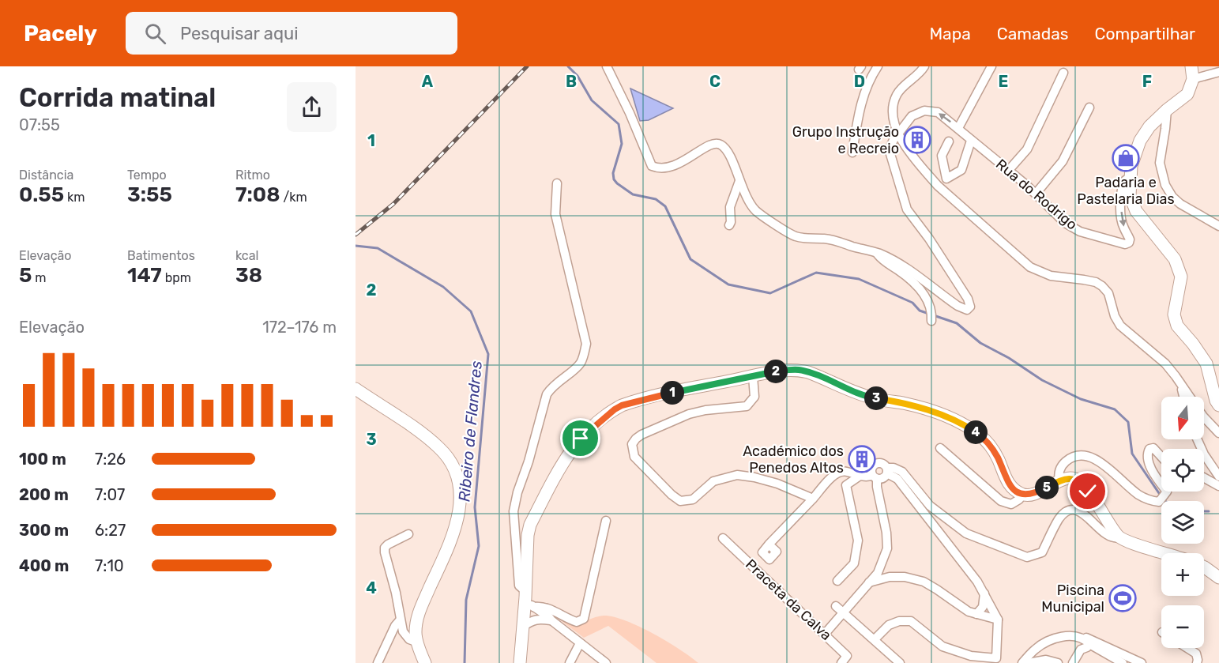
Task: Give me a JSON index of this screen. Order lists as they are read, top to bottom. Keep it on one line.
{"streets":{"street":["Rua do Rodrigo","Praceta da Calva"]},"water":["Ribeiro de Flandres"],"places":{"building":["Grupo Instrução e Recreio","Académico dos Penedos Altos"],"shop":["Padaria e Pastelaria Dias"],"sports":["Piscina Municipal"]},"north":"bottom","page":{"header":"Pacely","search":"Pesquisar aqui","nav":["Mapa","Camadas","Compartilhar"],"heading":["Corrida matinal","07:55"],"stats":[["Distância","0.55 km"],["Tempo","3:55"],["Ritmo","7:08 /km"],["Elevação","5 m"],["Batimentos","147 bpm"],["kcal","38"]],"chart":["Elevação","172–176 m"],"pins":["2","1","3","4","5"],"map_buttons":["+","−"],"list":[{"name":"100 m","note":"7:26"},{"name":"200 m","note":"7:07"},{"name":"300 m","note":"6:27"},{"name":"400 m","note":"7:10"}]},"grid":{"columns":["A","B","C","D","E","F"],"rows":["1","2","3","4"]}}
